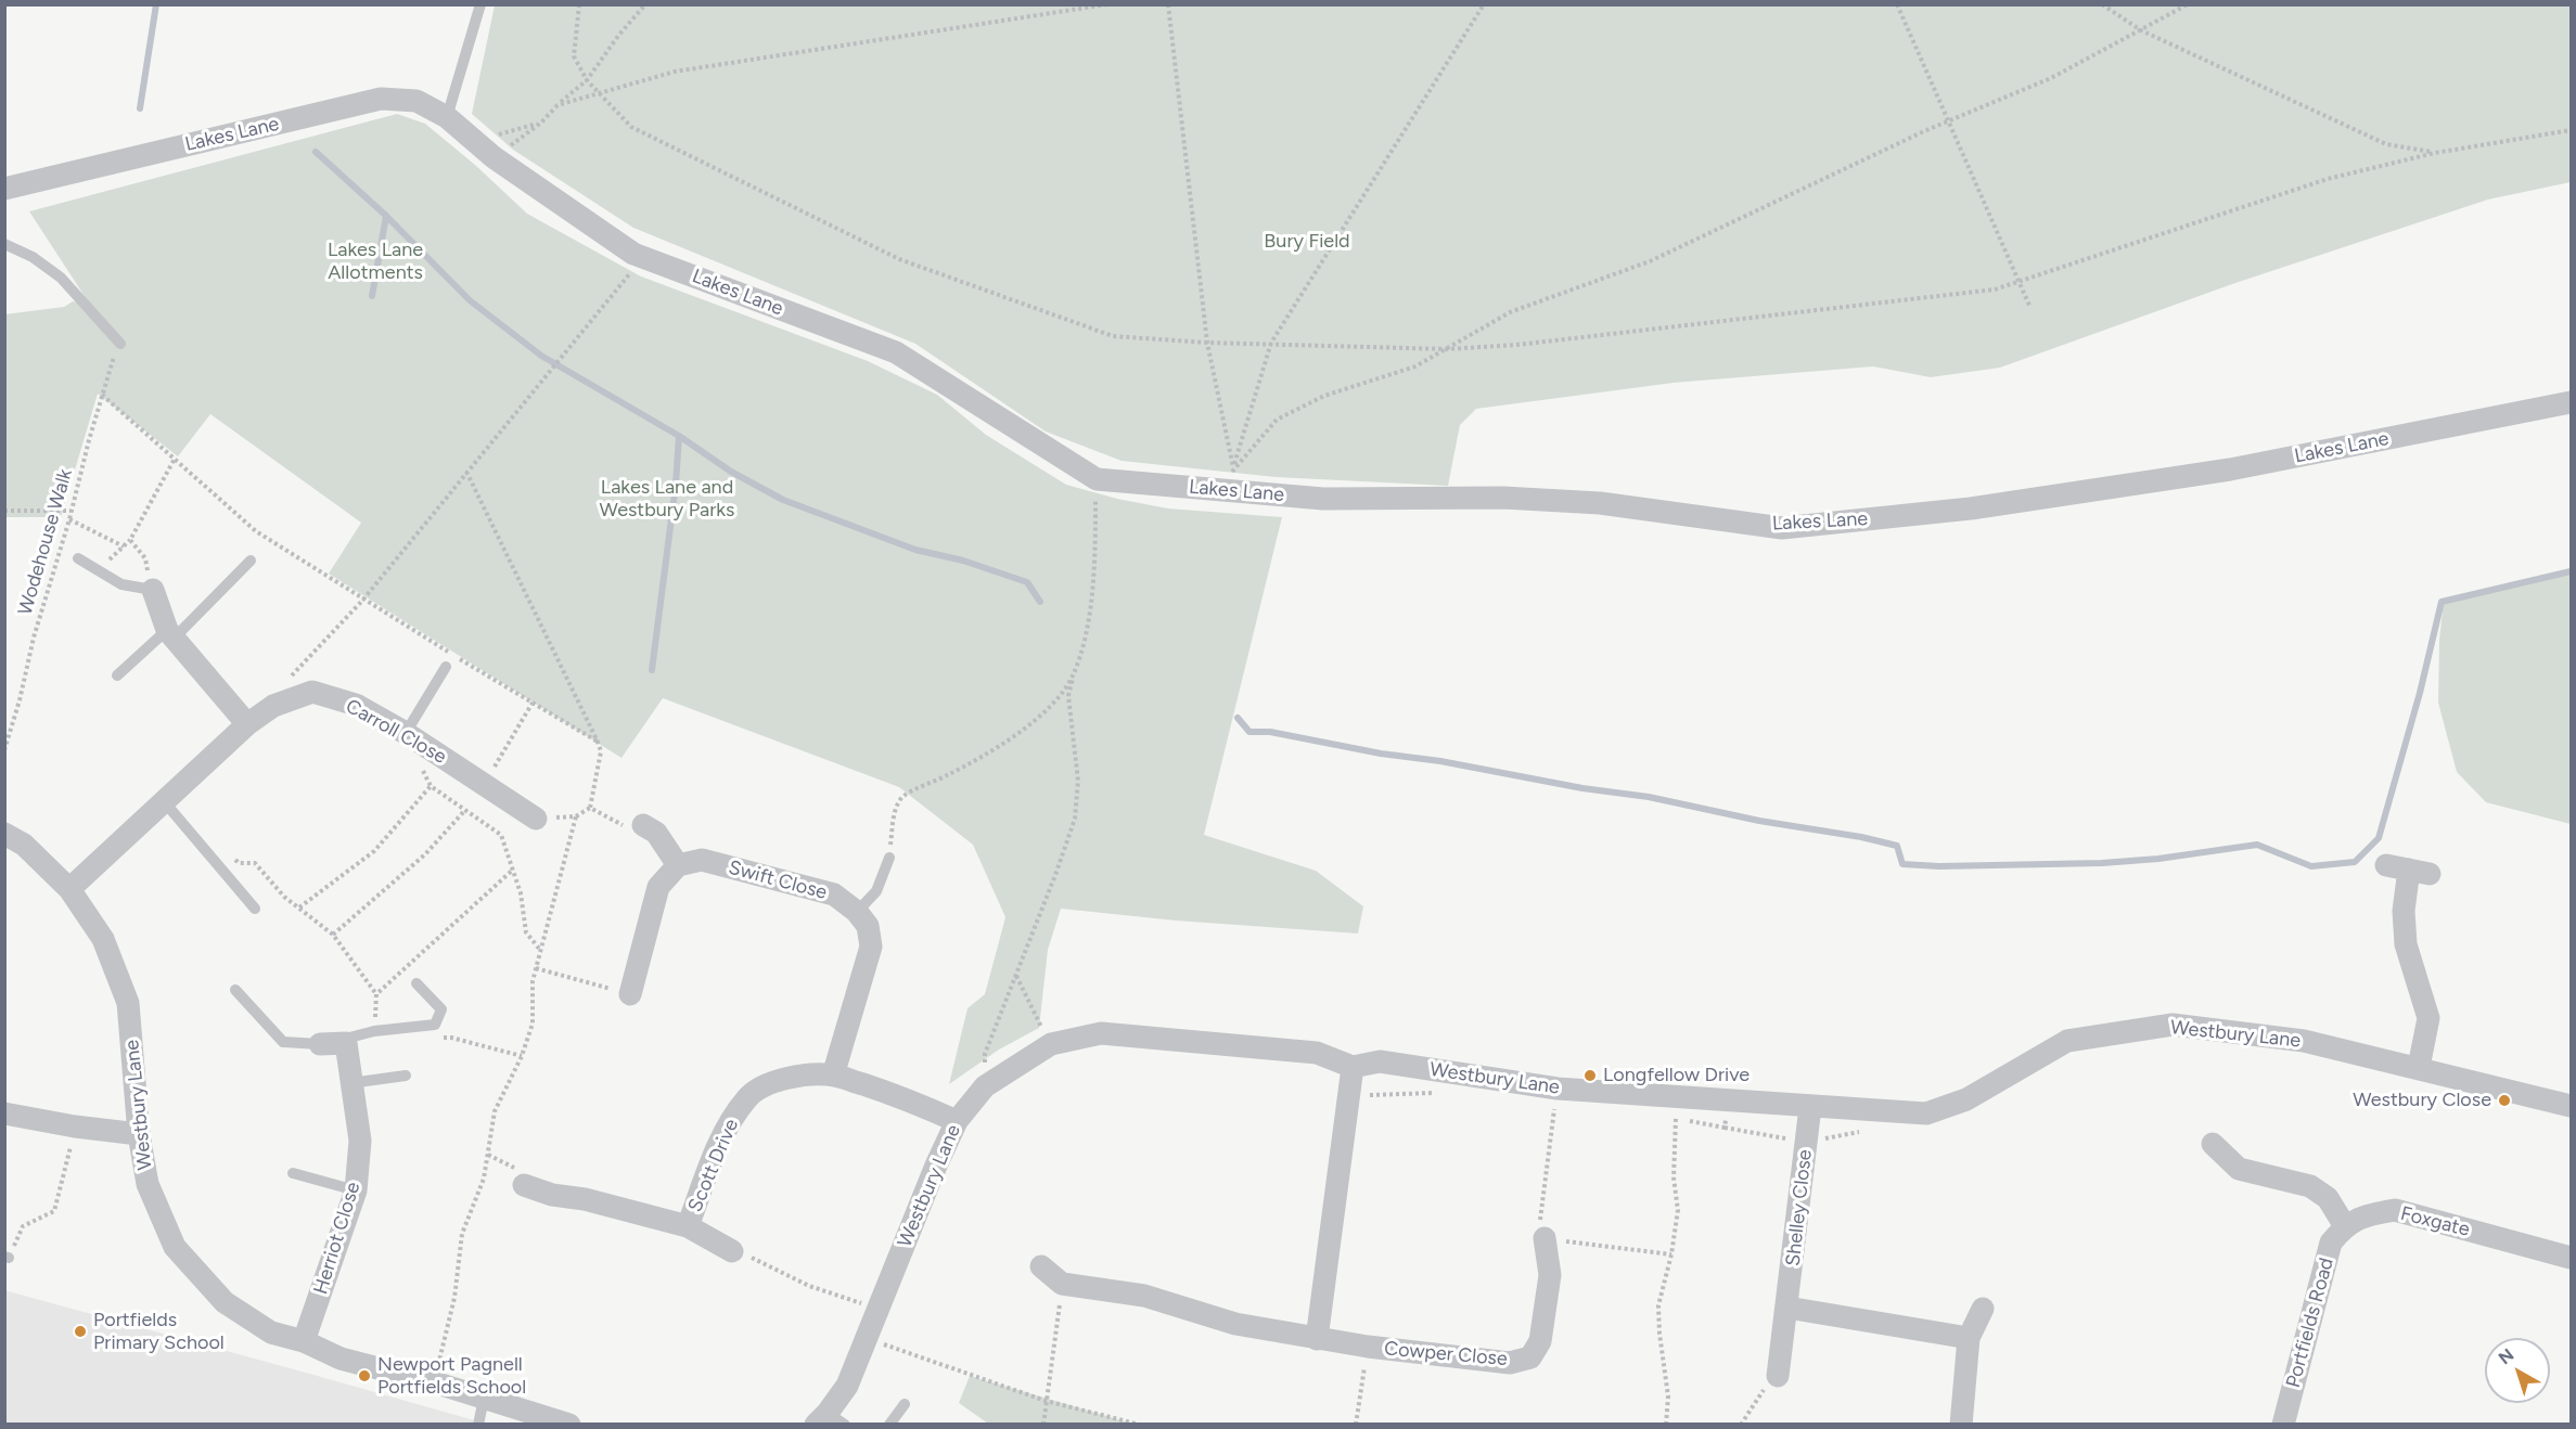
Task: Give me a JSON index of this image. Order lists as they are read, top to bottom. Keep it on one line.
{"streets":{"street":["Lakes Lane","Carroll Close","Swift Close","Westbury Lane","Scott Drive","Shelley Close","Foxgate","Herriot Close","Portfields Road","Cowper Close"],"path":["Wodehouse Walk"]},"crossings":[["Carroll Close","Westbury Lane"],["Westbury Lane","Scott Drive"],["Westbury Lane","Shelley Close"],["Westbury Lane","Herriot Close"],["Foxgate","Portfields Road"]],"parks":["Bury Field","Lakes Lane Allotments","Lakes Lane and Westbury Parks"],"places":["Longfellow Drive","Westbury Close","Portfields Primary School","Newport Pagnell Portfields School"],"north":"top left"}
